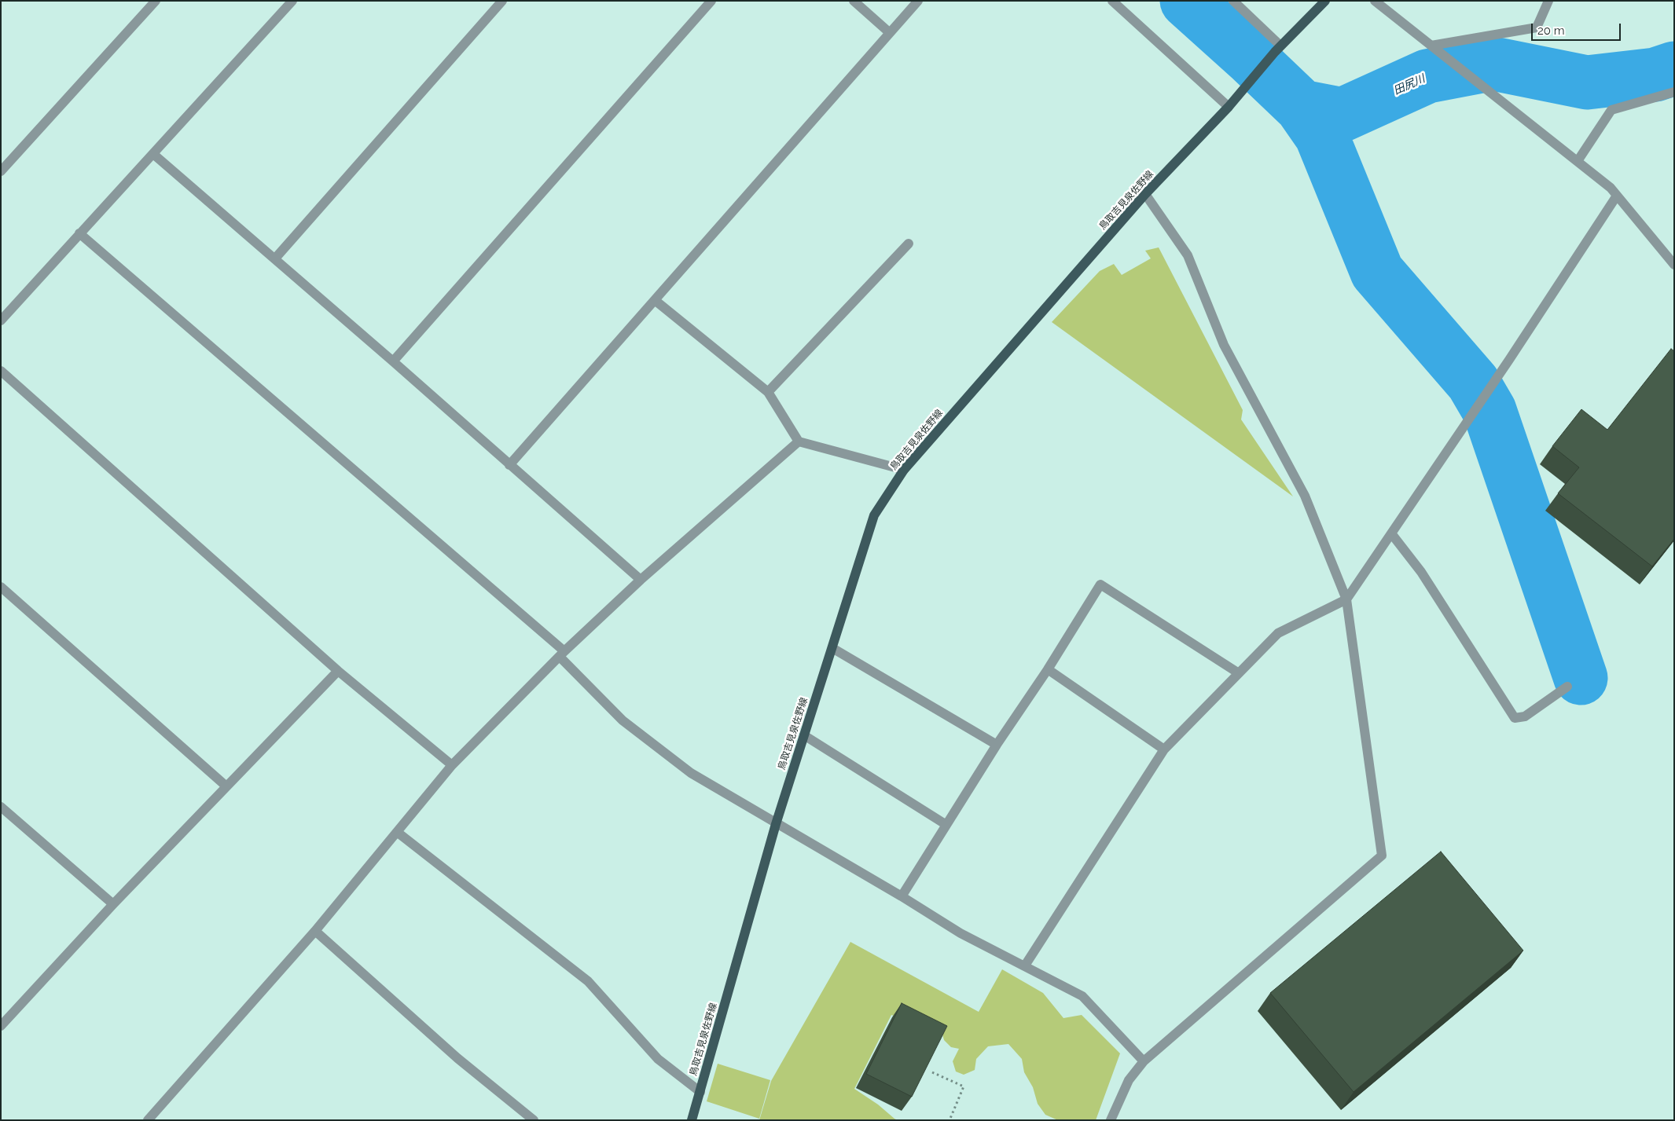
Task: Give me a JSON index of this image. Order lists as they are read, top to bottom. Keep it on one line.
{"streets":{"main road":["鳥取吉見泉佐野線"]},"water":["田尻川"],"scale_bar":"20 m"}
